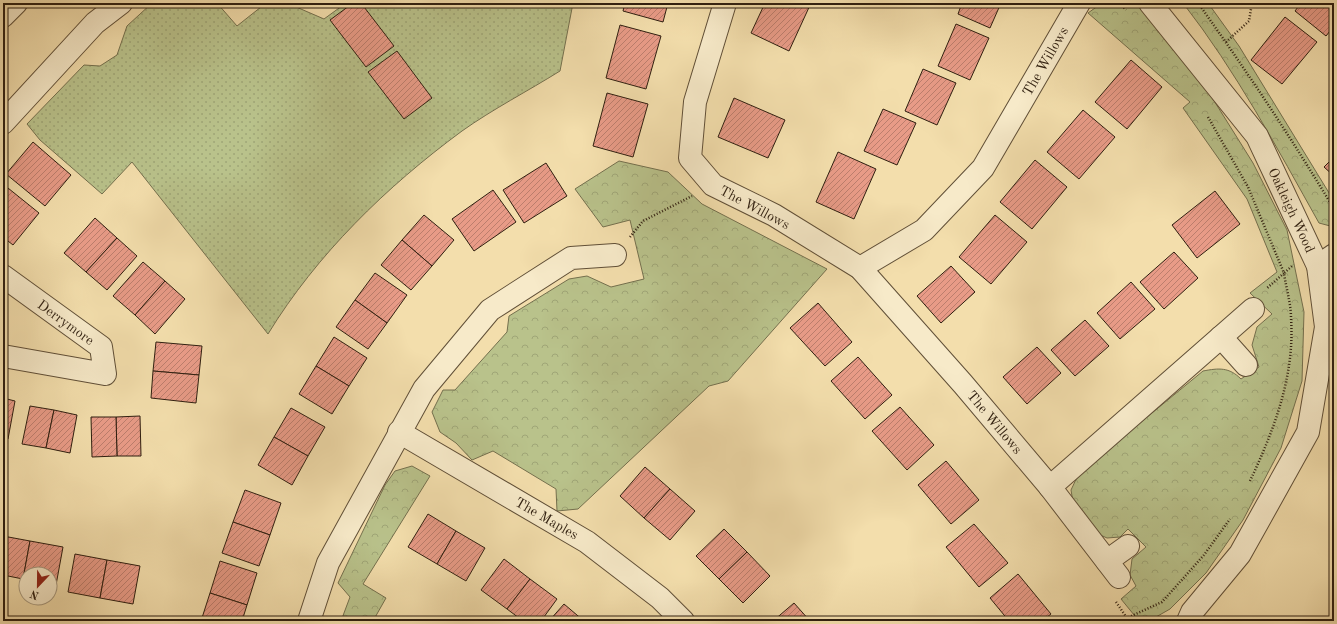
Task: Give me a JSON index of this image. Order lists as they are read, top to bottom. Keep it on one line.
{"streets":{"street":["The Willows","Oakleigh Wood","Derrymore","The Maples"]},"north":"bottom"}
